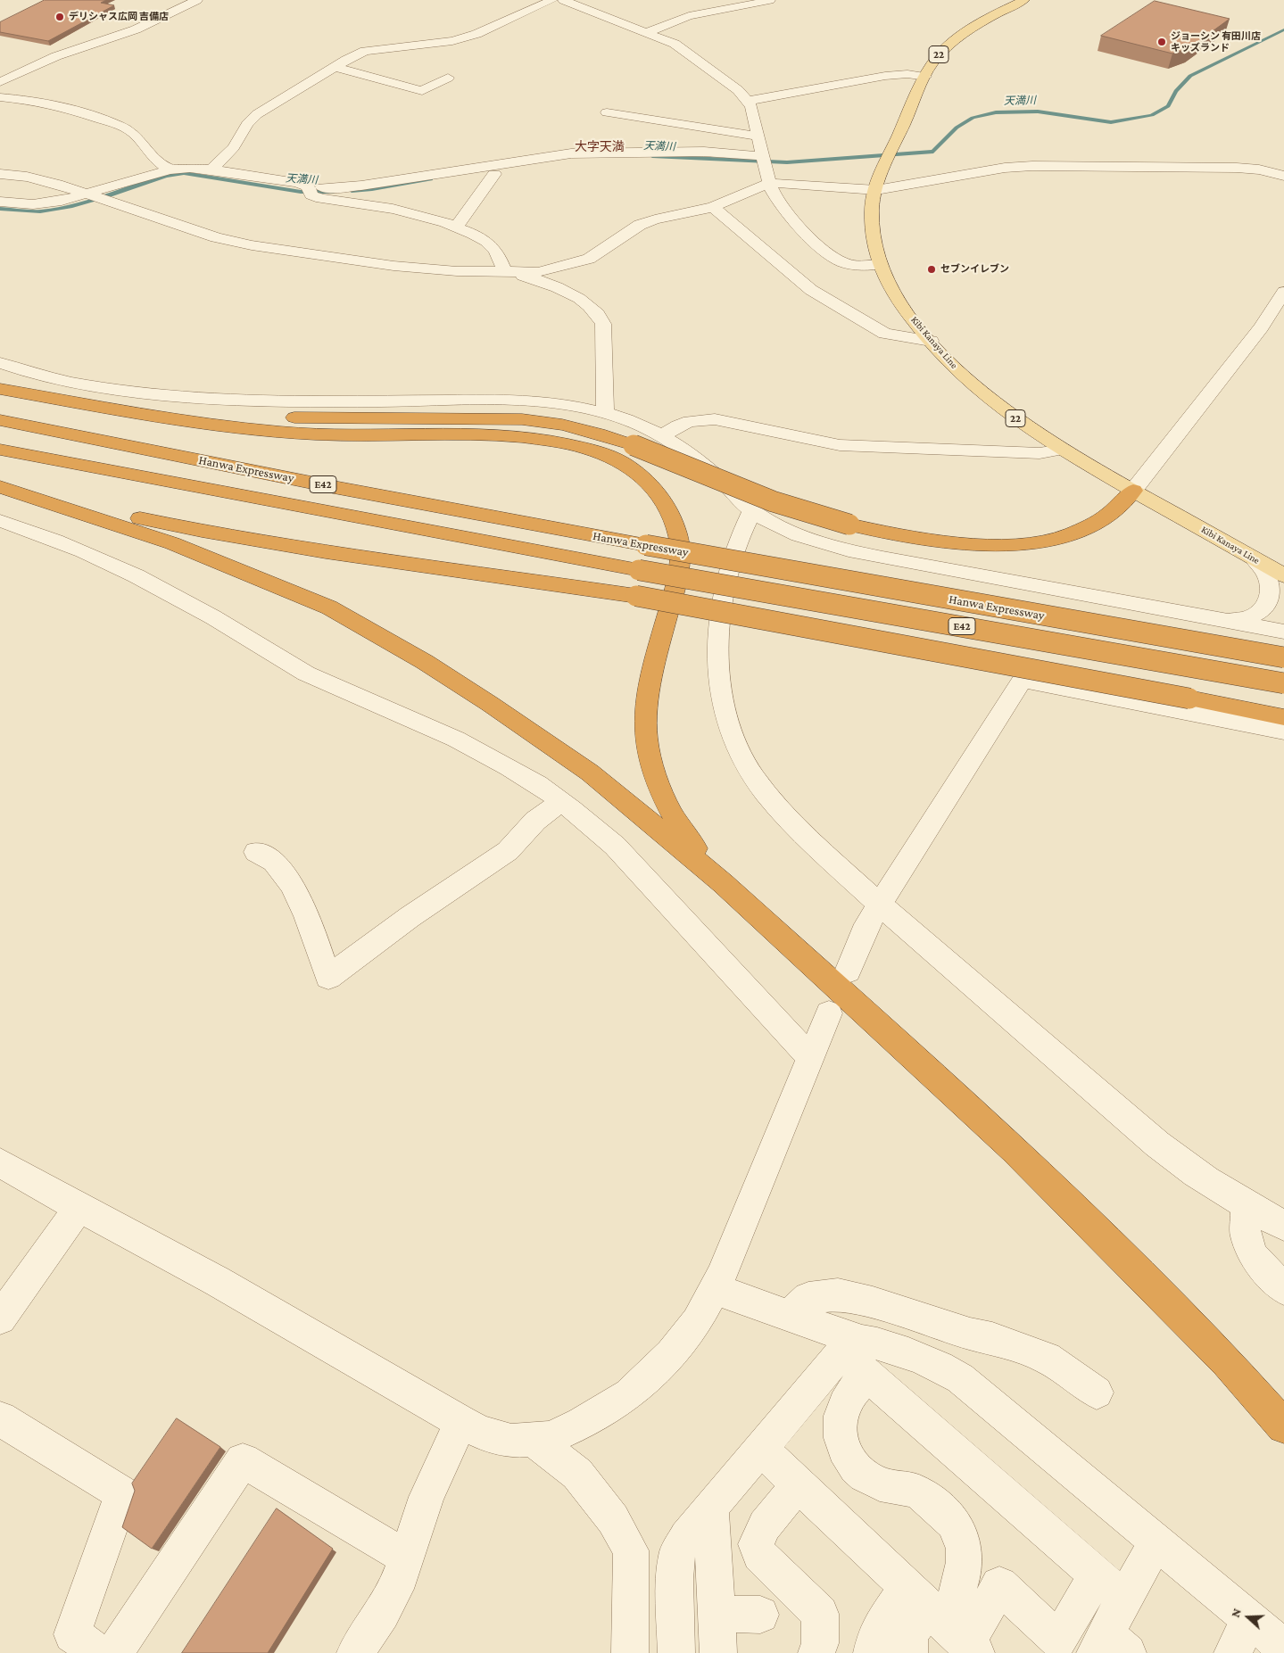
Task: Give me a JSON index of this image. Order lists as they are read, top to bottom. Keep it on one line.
{"streets":{"highway":["Hanwa Expressway","E42"],"main road":["22","Kibi Kanaya Line"]},"districts":["大字天満"],"water":["天満川"],"places":["デリシャス広岡 吉備店","ジョーシン 有田川店 キッズランド","セブンイレブン"],"north":"left"}
